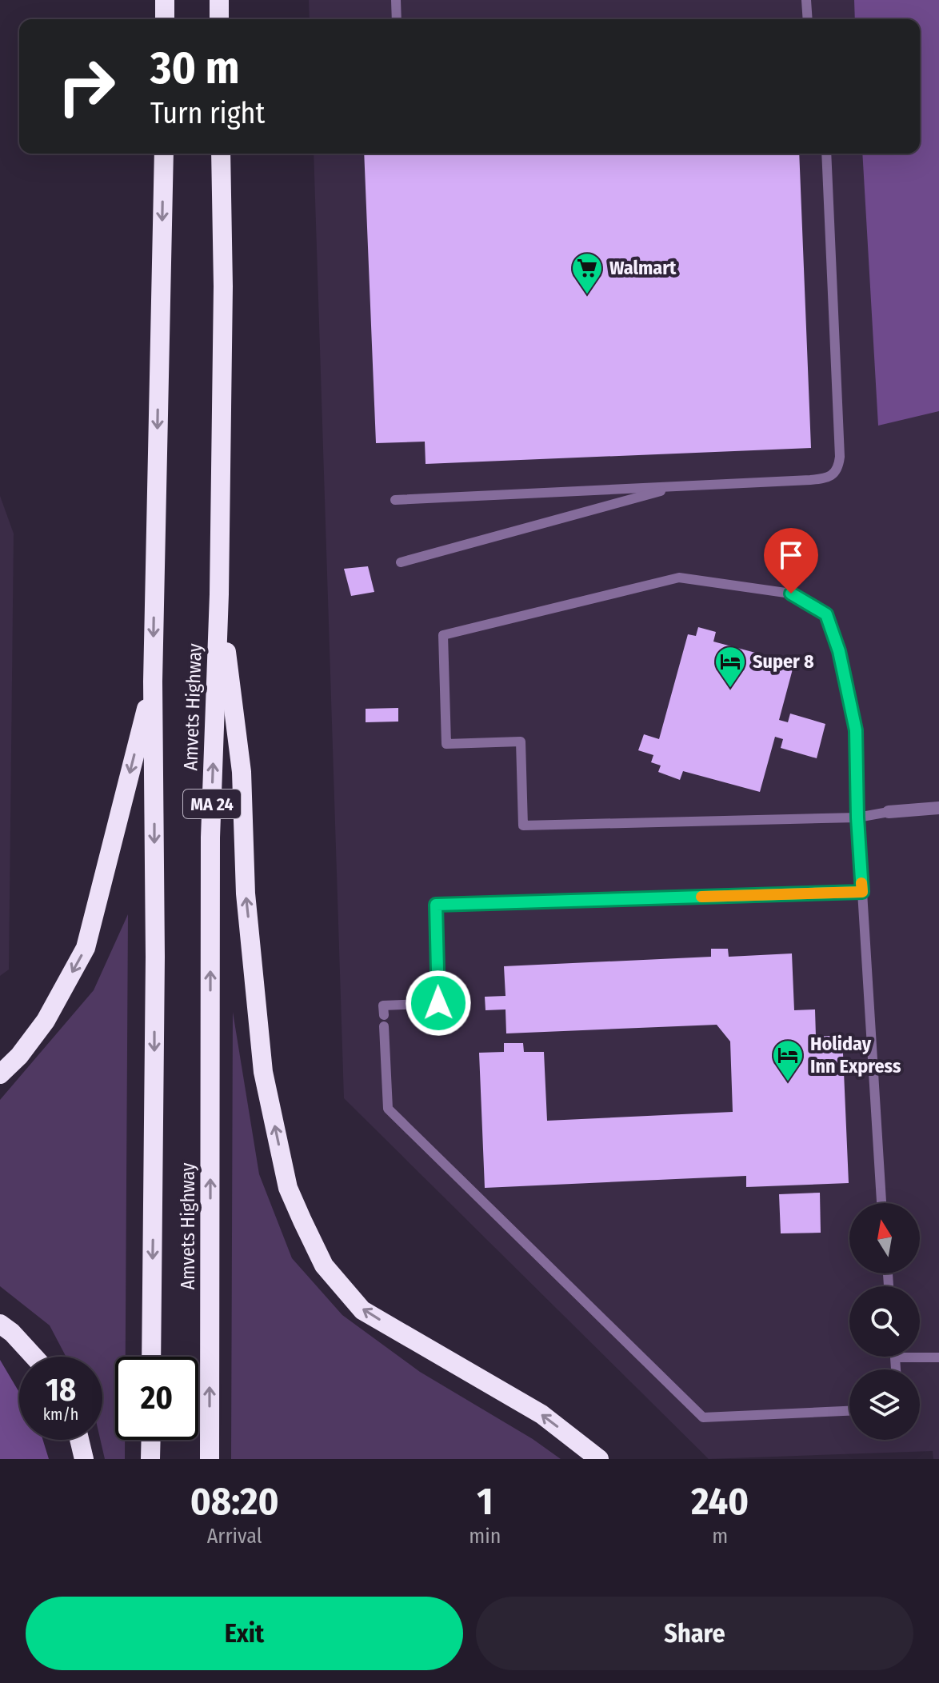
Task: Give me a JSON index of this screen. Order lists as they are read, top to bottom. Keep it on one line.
{"streets":{"highway":["Amvets Highway","MA 24"]},"places":{"supermarket":["Walmart"],"hotel":["Super 8","Holiday Inn Express"]},"north":"top","page":{"turn":["30 m","Turn right"],"speed":"18 km/h","limit":"20","eta":["08:20","Arrival","1","min","240","m"],"buttons":["Exit","Share"]}}
